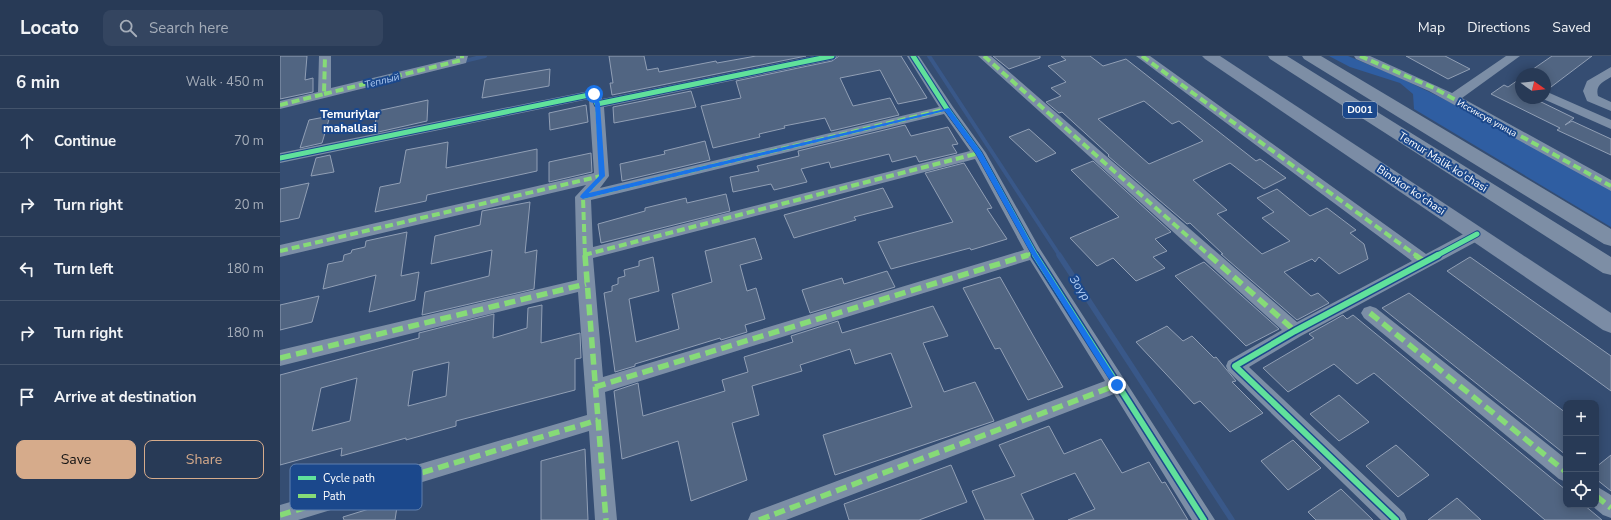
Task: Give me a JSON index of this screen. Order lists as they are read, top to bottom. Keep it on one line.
{"streets":{"highway":["D001","Temur Malik ko'chasi"],"main road":["Binokor ko'chasi"],"street":["Иссиксув улица"]},"districts":["Temuriylar mahallasi"],"water":["Теплый","Зоур"],"legend":["Cycle path","Path"],"north":"right","page":{"header":"Locato","search":"Search here","nav":["Map","Directions","Saved"],"heading":["6 min","Walk · 450 m"],"list":[["Continue","70 m"],["Turn right","20 m"],["Turn left","180 m"],["Turn right","180 m"],"Arrive at destination"],"map_buttons":["+","−"],"buttons":["Save","Share"]}}
